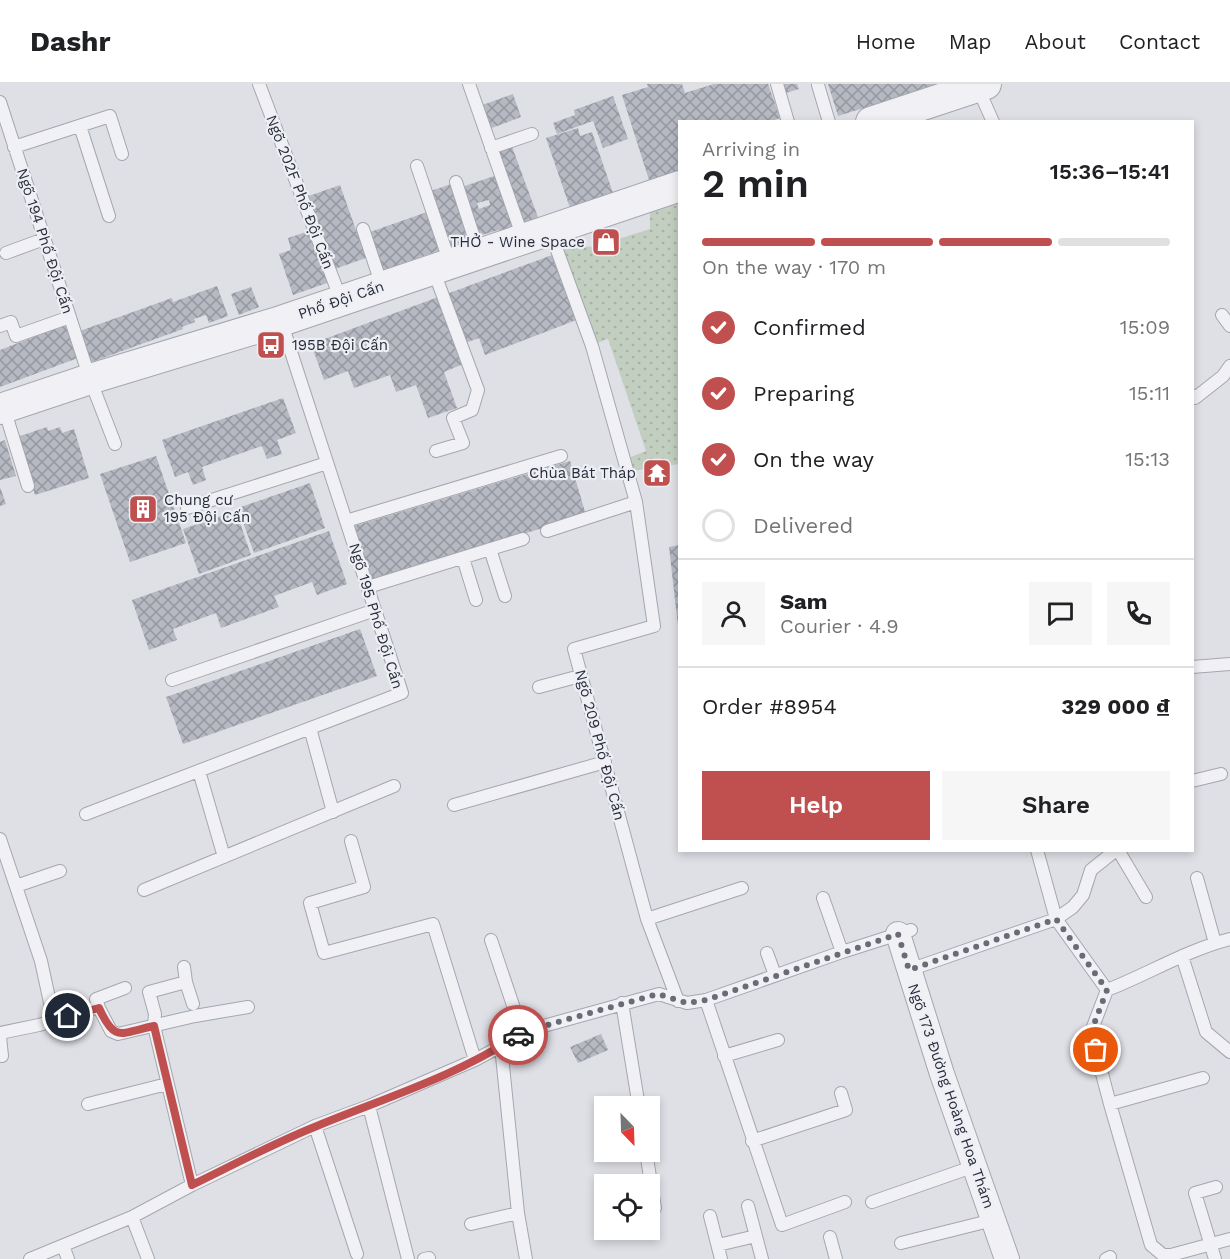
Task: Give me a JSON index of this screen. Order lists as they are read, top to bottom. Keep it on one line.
{"streets":{"street":["Phố Đội Cấn","Ngõ 173 Đường Hoàng Hoa Thám"],"lane":["Ngõ 202F Phố Đội Cấn","Ngõ 194 Phố Đội Cấn","Ngõ 195 Phố Đội Cấn","Ngõ 209 Phố Đội Cấn"]},"crossings":[["Ngõ 202F Phố Đội Cấn","Phố Đội Cấn"],["Ngõ 194 Phố Đội Cấn","Phố Đội Cấn"],["Phố Đội Cấn","Ngõ 195 Phố Đội Cấn"],["Phố Đội Cấn","Ngõ 209 Phố Đội Cấn"],["Ngõ 209 Phố Đội Cấn","Ngõ 173 Đường Hoàng Hoa Thám"]],"places":{"shop":["THỞ - Wine Space"],"bus stop":["195B Đội Cấn"],"temple":["Chùa Bát Tháp"],"building":["Chung cư 195 Đội Cấn"]},"north":"bottom right","page":{"header":"Dashr","nav":["Home","Map","About","Contact"],"heading":["2 min","Arriving in","15:36–15:41"],"panel":["Sam","Courier · 4.9","Order #8954","329 000 ₫"],"bar":"On the way · 170 m","list":[["Confirmed","15:09"],["Preparing","15:11"],["On the way","15:13"],"Delivered"],"buttons":["Help","Share"]}}
